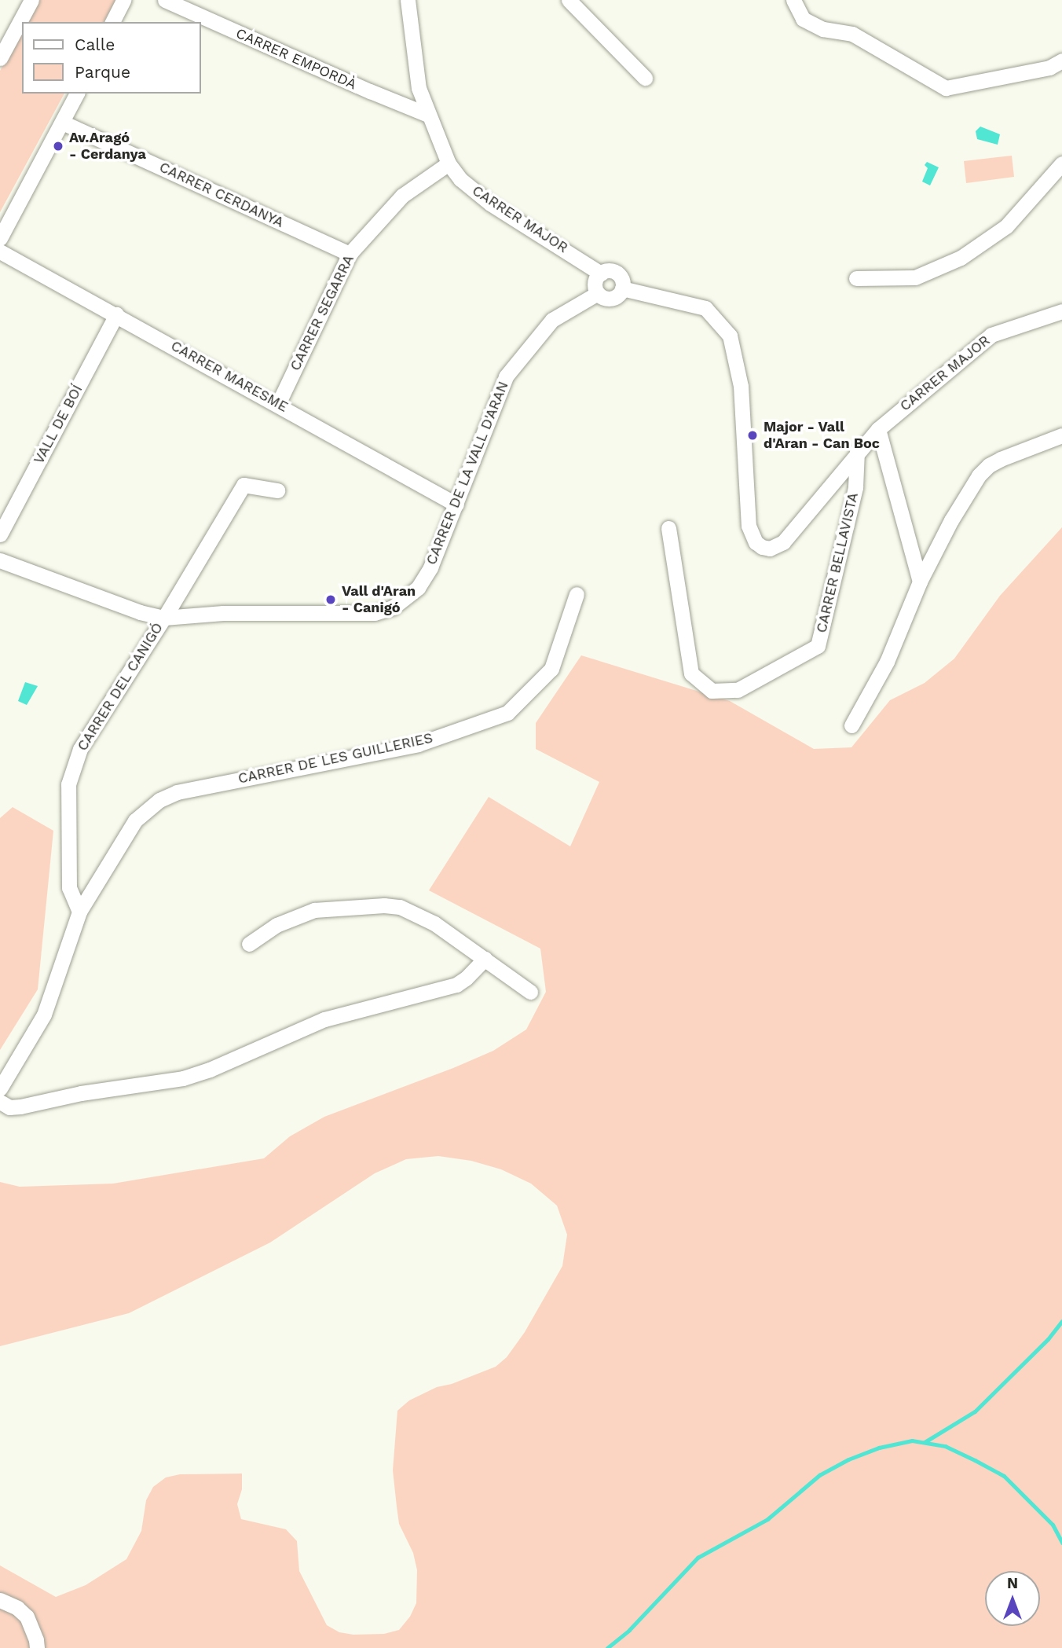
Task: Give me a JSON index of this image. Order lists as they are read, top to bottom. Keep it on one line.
{"streets":{"street":["CARRER EMPORDÀ","CARRER CERDANYA","CARRER MAJOR","CARRER SEGARRA","CARRER MARESME","VALL DE BOÍ","CARRER DE LA VALL D'ARAN","CARRER BELLAVISTA","CARRER DEL CANIGÓ","CARRER DE LES GUILLERIES"]},"crossings":[["CARRER EMPORDÀ","CARRER MAJOR"],["CARRER CERDANYA","CARRER SEGARRA"],["CARRER MAJOR","CARRER SEGARRA"],["CARRER MAJOR","CARRER DE LA VALL D'ARAN"],["CARRER MAJOR","CARRER BELLAVISTA"],["CARRER SEGARRA","CARRER MARESME"],["CARRER MARESME","VALL DE BOÍ"],["CARRER MARESME","CARRER DE LA VALL D'ARAN"],["CARRER DE LA VALL D'ARAN","CARRER DEL CANIGÓ"],["CARRER DEL CANIGÓ","CARRER DE LES GUILLERIES"]],"places":["Av.Aragó - Cerdanya","Major - Vall d'Aran - Can Boc","Vall d'Aran - Canigó"],"legend":["Calle","Parque"],"north":"top"}
